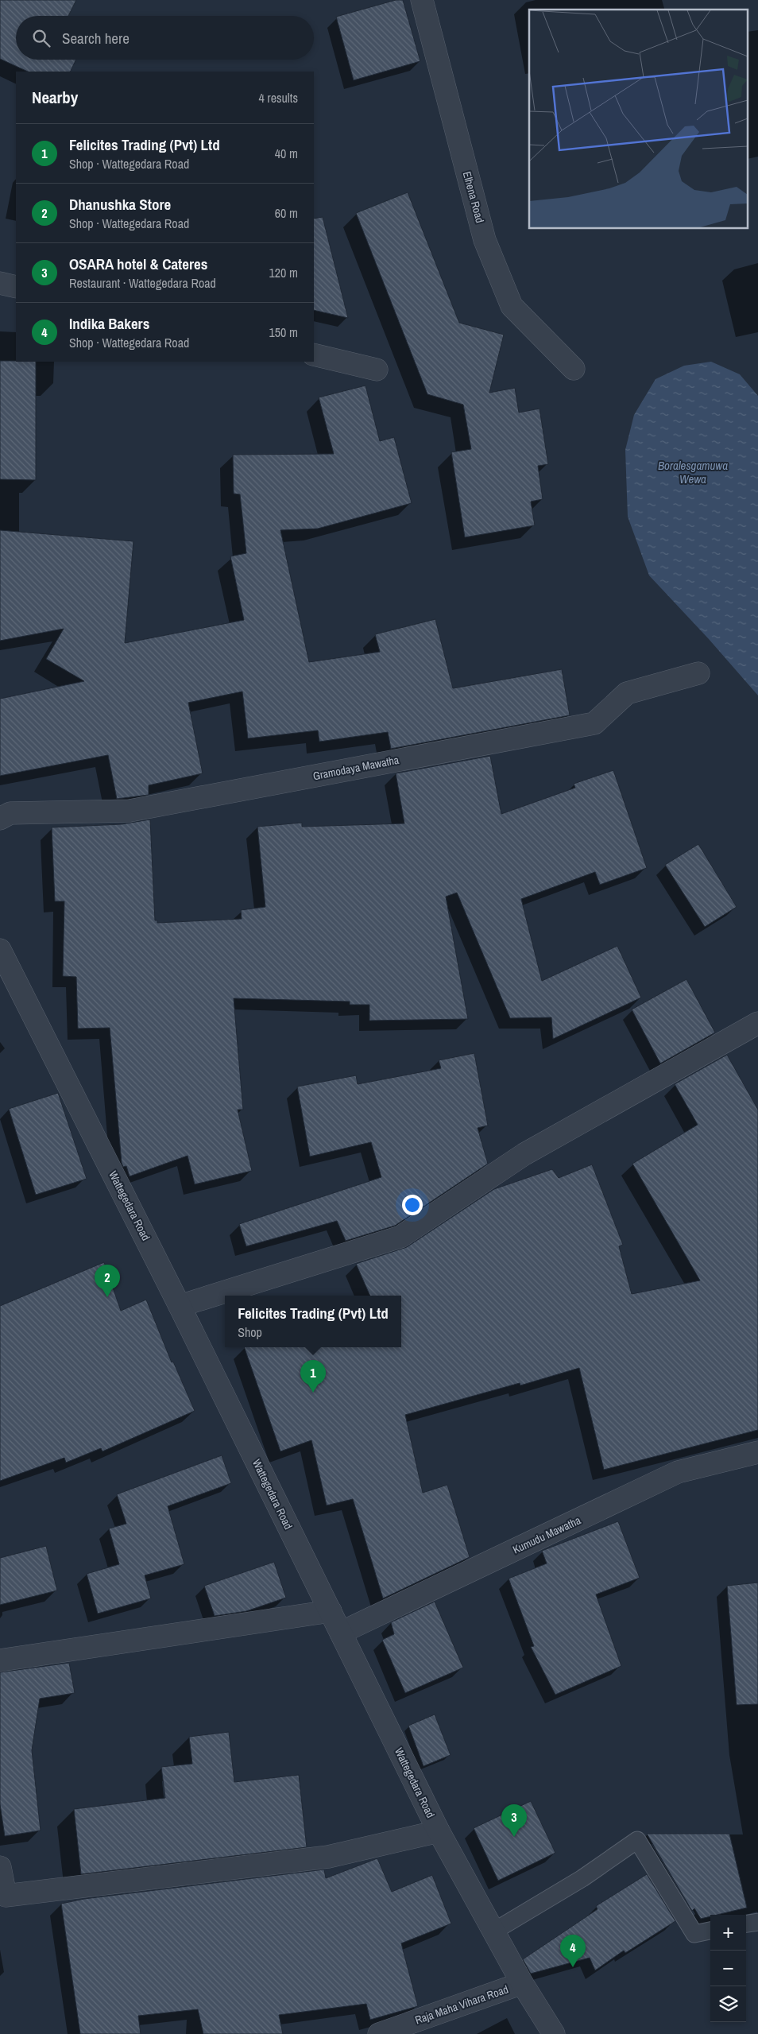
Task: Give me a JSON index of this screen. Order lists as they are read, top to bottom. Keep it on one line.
{"streets":{"street":["Elhena Road","Gramodaya Mawatha","Wattegedara Road","Kumudu Mawatha","Raja Maha Vihara Road"]},"crossings":[["Wattegedara Road","Kumudu Mawatha"],["Wattegedara Road","Raja Maha Vihara Road"]],"water":["Boralesgamuwa Wewa"],"page":{"search":"Search here","heading":["Nearby","4 results"],"list":[{"mark":"1","name":"Felicites Trading (Pvt) Ltd","note":"Shop · Wattegedara Road","value":"40 m"},{"mark":"2","name":"Dhanushka Store","note":"Shop · Wattegedara Road","value":"60 m"},{"mark":"3","name":"OSARA hotel & Cateres","note":"Restaurant · Wattegedara Road","value":"120 m"},{"mark":"4","name":"Indika Bakers","note":"Shop · Wattegedara Road","value":"150 m"}],"pins":["2","1","3","4"],"popup":["Felicites Trading (Pvt) Ltd","Shop"],"map_buttons":["+","−"]}}
